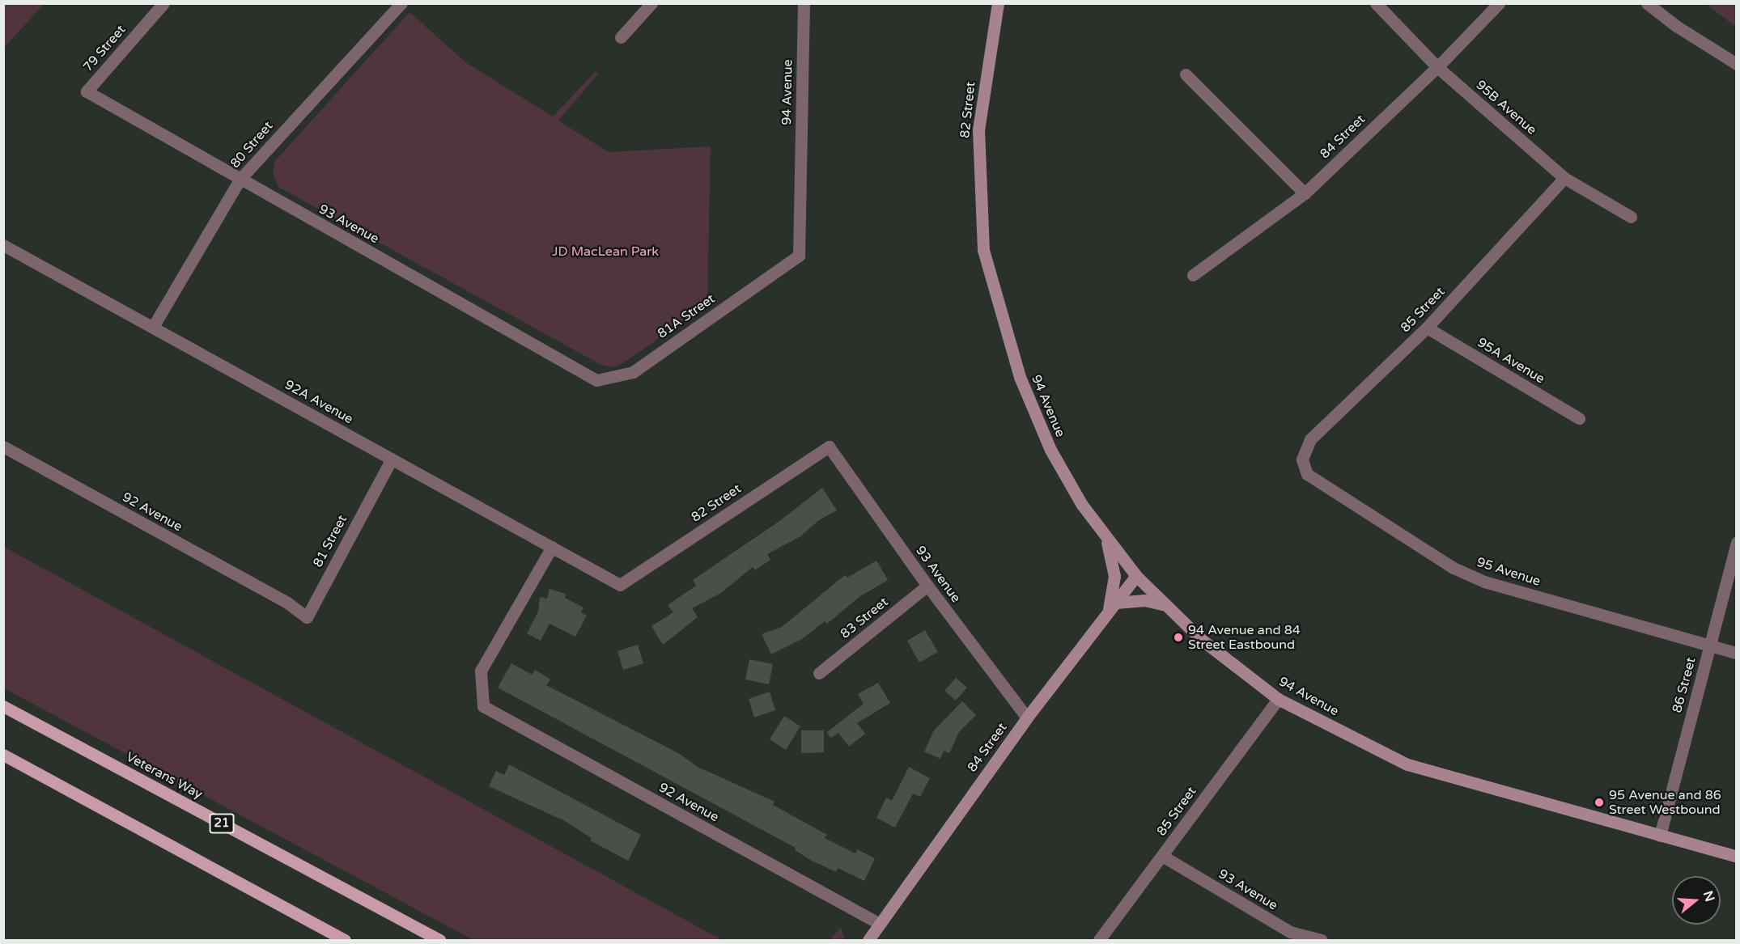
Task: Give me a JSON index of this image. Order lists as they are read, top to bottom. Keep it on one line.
{"streets":{"main road":["Veterans Way","21"],"street":["79 Street","94 Avenue","95B Avenue","82 Street","84 Street","80 Street","93 Avenue","85 Street","81A Street","95A Avenue","92A Avenue","92 Avenue","81 Street","95 Avenue","83 Street","86 Street"]},"crossings":[["79 Street","93 Avenue"],["94 Avenue","82 Street"],["94 Avenue","84 Street"],["94 Avenue","85 Street"],["94 Avenue","81A Street"],["94 Avenue","86 Street"],["95B Avenue","84 Street"],["95B Avenue","85 Street"],["82 Street","93 Avenue"],["82 Street","92A Avenue"],["84 Street","93 Avenue"],["84 Street","92 Avenue"],["80 Street","93 Avenue"],["80 Street","92A Avenue"],["93 Avenue","85 Street"],["93 Avenue","81A Street"],["93 Avenue","83 Street"],["85 Street","95A Avenue"],["85 Street","95 Avenue"],["92A Avenue","92 Avenue"],["92A Avenue","81 Street"],["92 Avenue","81 Street"],["95 Avenue","86 Street"]],"parks":["JD MacLean Park"],"places":["94 Avenue and 84 Street Eastbound","95 Avenue and 86 Street Westbound"],"north":"right"}
